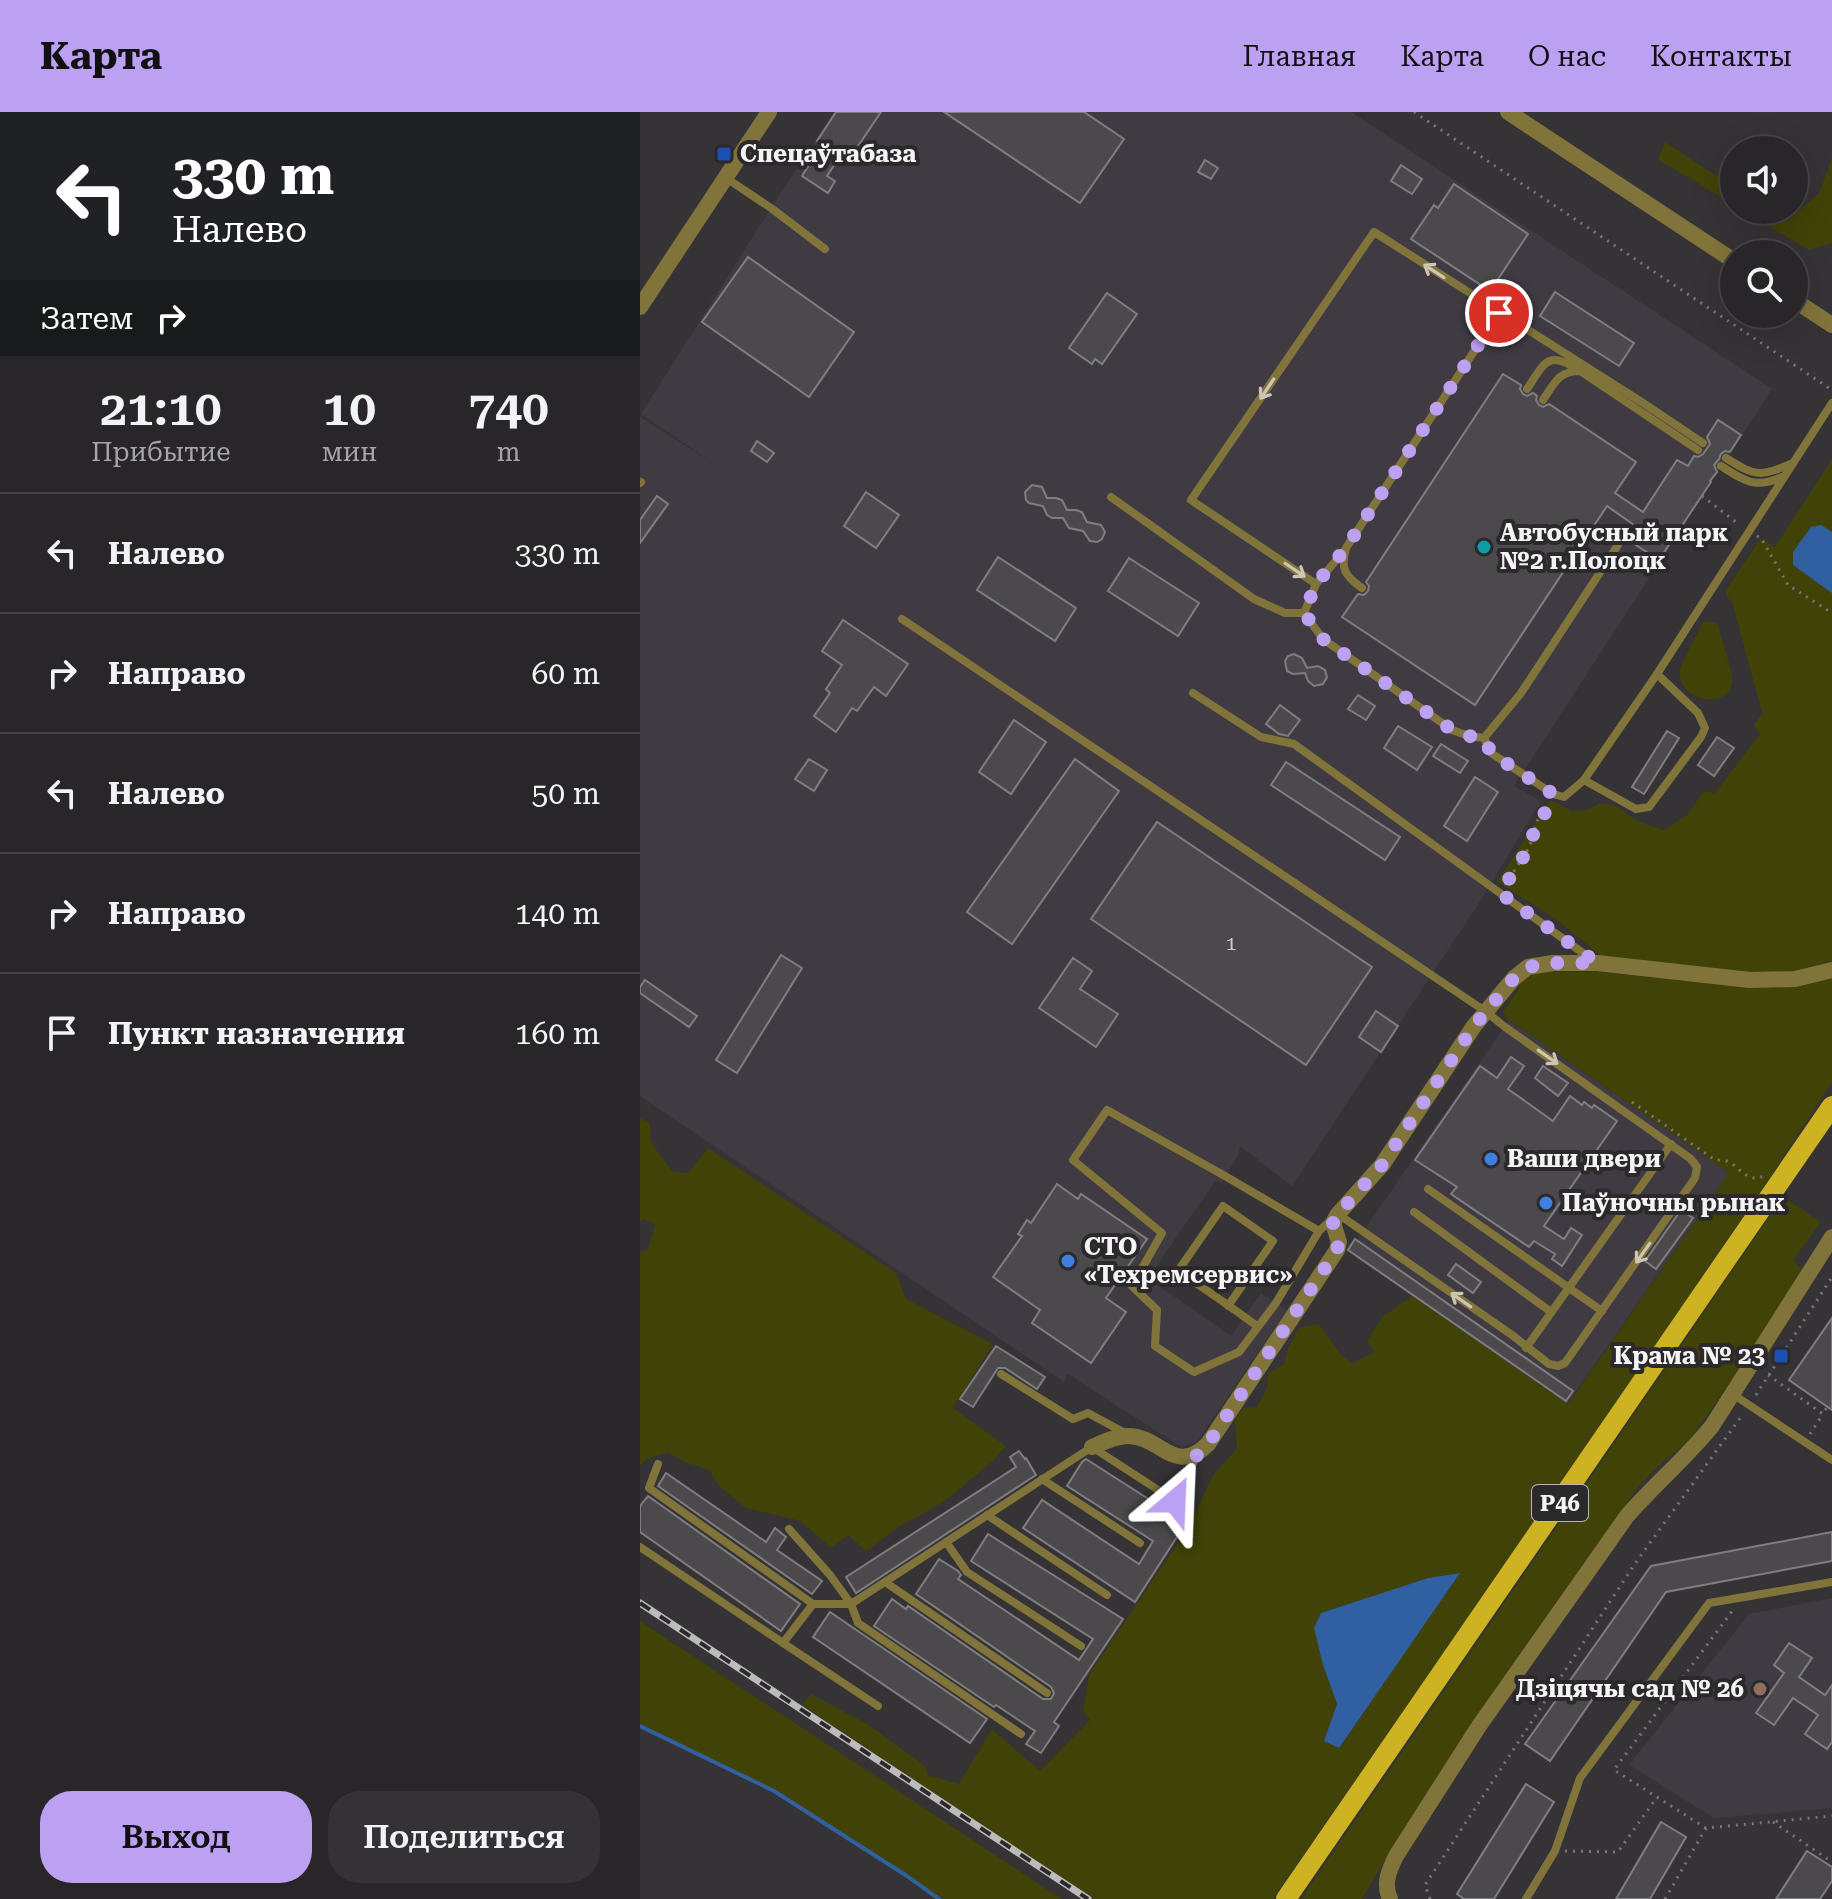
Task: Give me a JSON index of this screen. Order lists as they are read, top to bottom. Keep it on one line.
{"streets":{"main road":["Р46"]},"places":{"transit":["Спецаўтабаза","Крама № 23"],"other":["Автобусный парк №2 г.Полоцк","Ваши двери","Паўночны рынак","СТО «Техремсервис»","Дзіцячы сад № 26"]},"house_numbers":["1"],"page":{"header":"Карта","nav":["Главная","Карта","О нас","Контакты"],"turn":["330 m","Налево"],"then":"Затем","eta":["21:10","Прибытие","10","мин","740","m"],"list":[{"name":"Налево","value":"330 m"},{"name":"Направо","value":"60 m"},{"name":"Налево","value":"50 m"},{"name":"Направо","value":"140 m"},{"name":"Пункт назначения","value":"160 m"}],"buttons":["Выход","Поделиться"]}}
